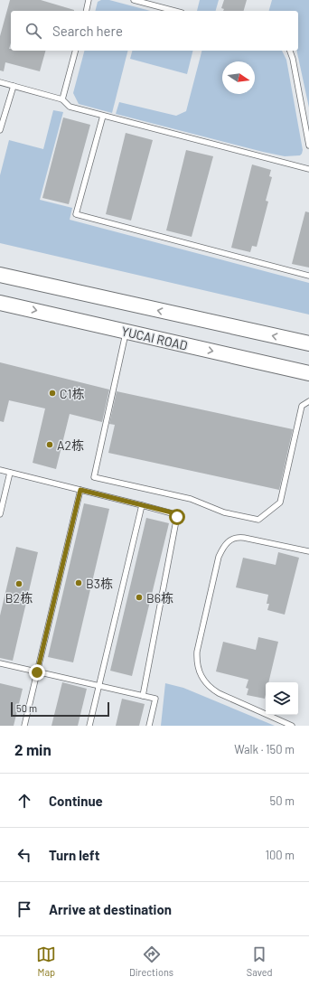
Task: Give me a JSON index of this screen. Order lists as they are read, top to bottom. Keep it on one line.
{"streets":{"main road":["YUCAI ROAD"]},"places":["C1栋","A2栋","B3栋","B2栋","B6栋"],"scale_bar":"50 m","north":"right","page":{"search":"Search here","scale":"50 m","heading":["2 min","Walk · 150 m"],"list":[["Continue","50 m"],["Turn left","100 m"],"Arrive at destination"],"nav":["Map","Directions","Saved"]}}
